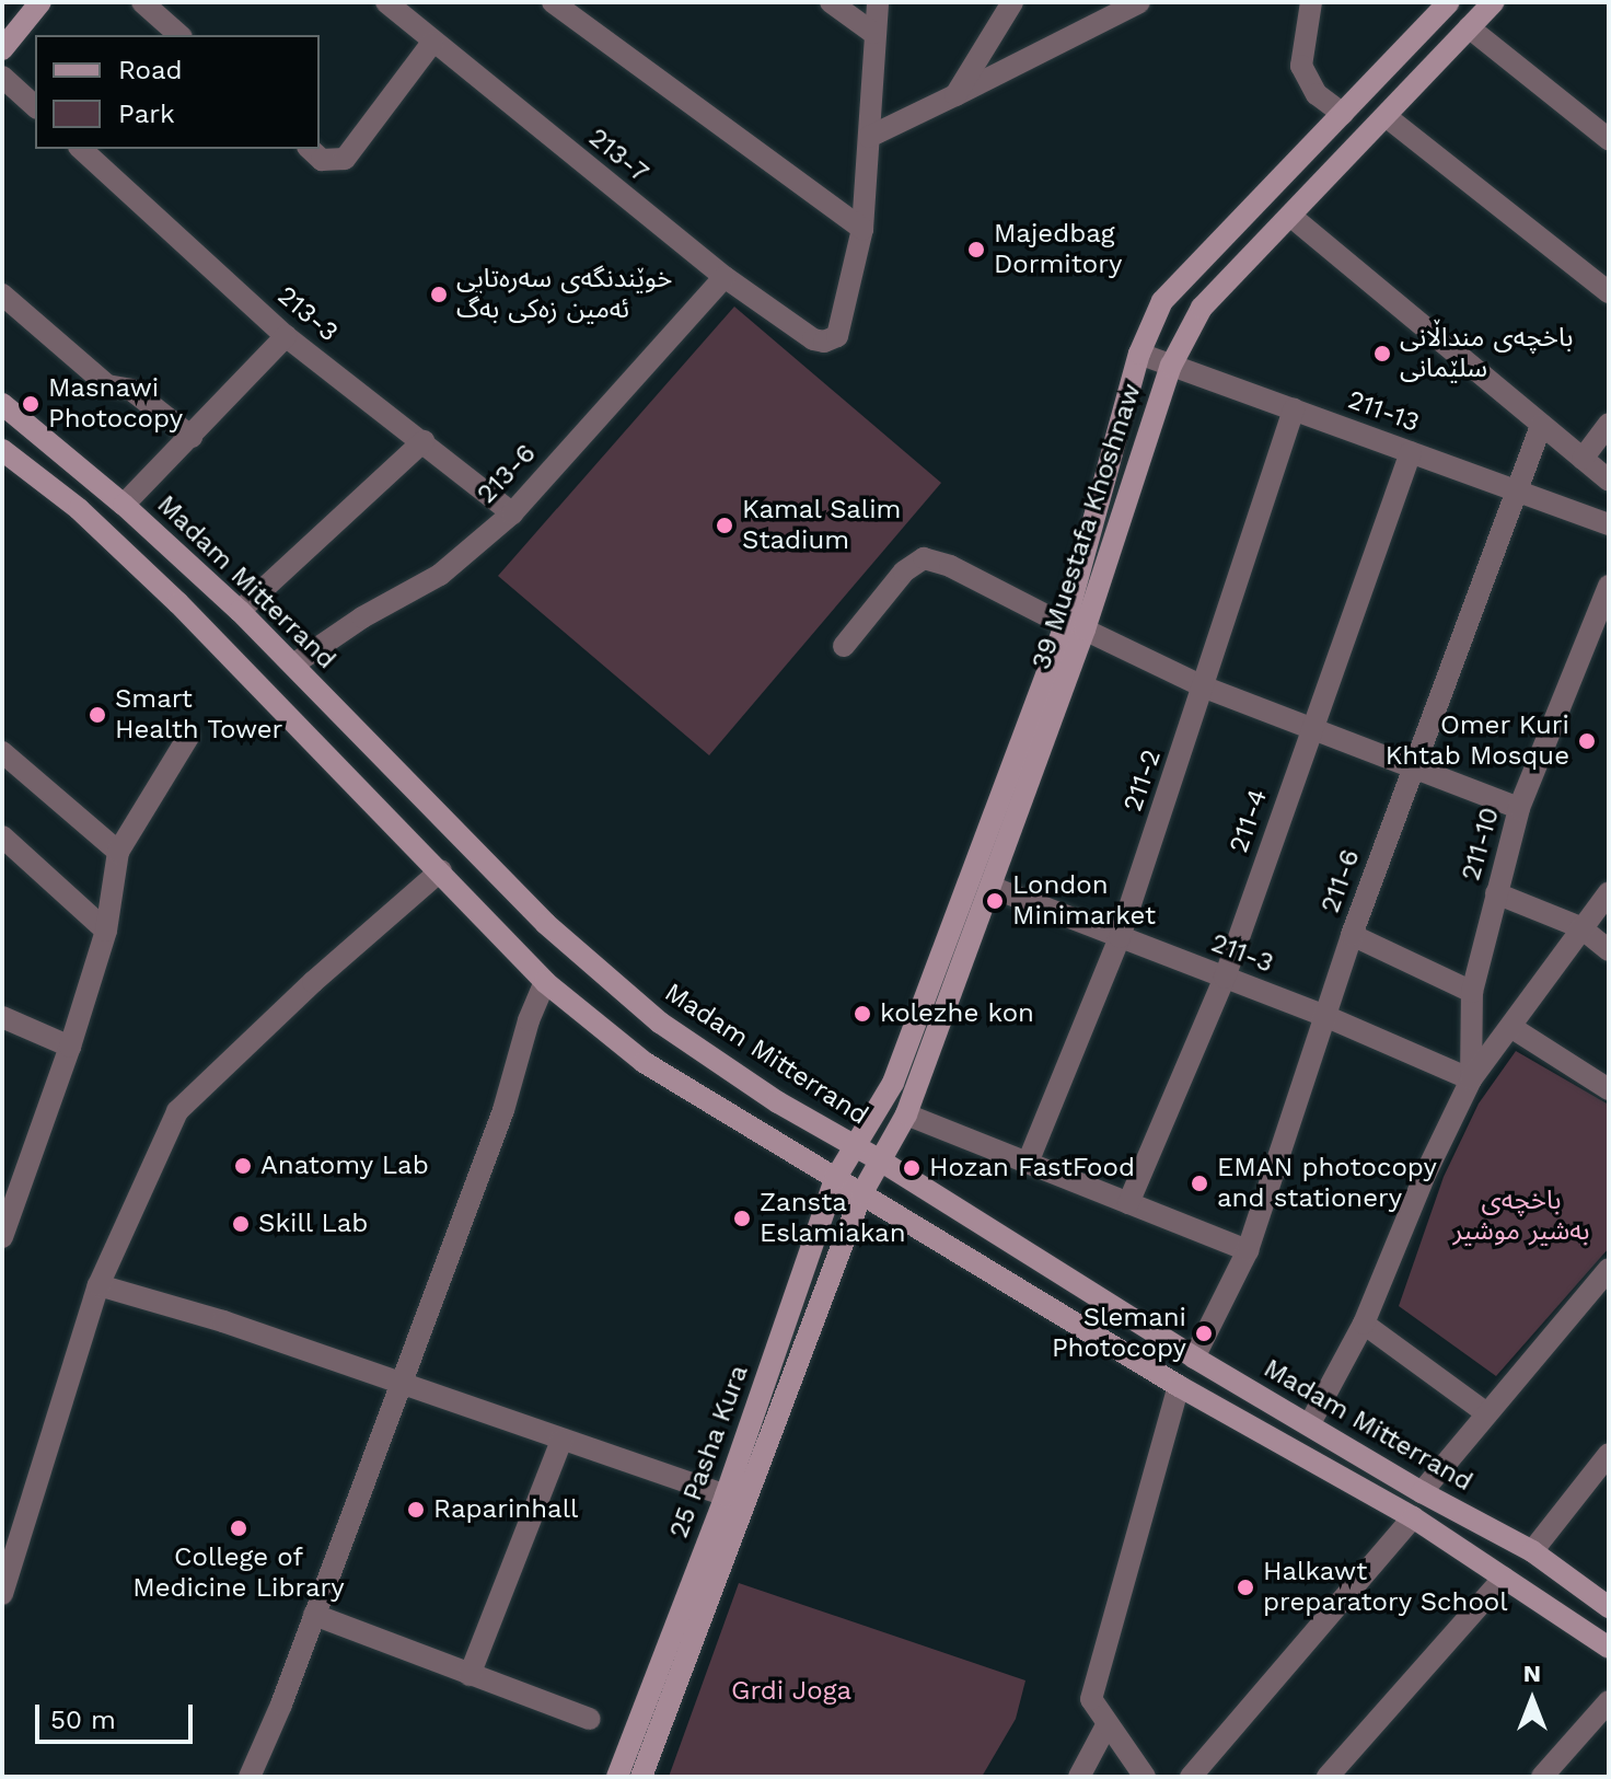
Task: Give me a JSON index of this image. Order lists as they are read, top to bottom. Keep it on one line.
{"streets":{"main road":["39 Muestafa Khoshnaw","Madam Mitterrand","25 Pasha Kura"],"street":["213-7","213-3","211-13","213-6","211-2","211-4","211-10","211-6","211-3"]},"crossings":[["213-7","213-6"],["213-3","213-6"],["211-13","39 Muestafa Khoshnaw"],["211-13","211-2"],["211-13","211-4"],["211-13","211-6"],["213-6","Madam Mitterrand"],["39 Muestafa Khoshnaw","Madam Mitterrand"],["39 Muestafa Khoshnaw","211-3"],["39 Muestafa Khoshnaw","25 Pasha Kura"],["Madam Mitterrand","211-6"],["Madam Mitterrand","25 Pasha Kura"],["211-2","211-3"],["211-4","211-3"],["211-10","211-3"],["211-6","211-3"]],"parks":["باخچەی بەشیر موشیر","Grdi Joga"],"places":["Majedbag Dormitory","خوێندنگەی سەرەتایی ئەمین زەکی بەگ","باخچەی منداڵانی سلێمانی","Masnawi Photocopy","Kamal Salim Stadium","Smart Health Tower","Omer Kuri Khtab Mosque","London Minimarket","kolezhe kon","Anatomy Lab","Hozan FastFood","EMAN photocopy and stationery","Zansta Eslamiakan","Skill Lab","Slemani Photocopy","Raparinhall","College of Medicine Library","Halkawt preparatory School"],"legend":["Road","Park"],"scale_bar":"50 m","north":"top"}
